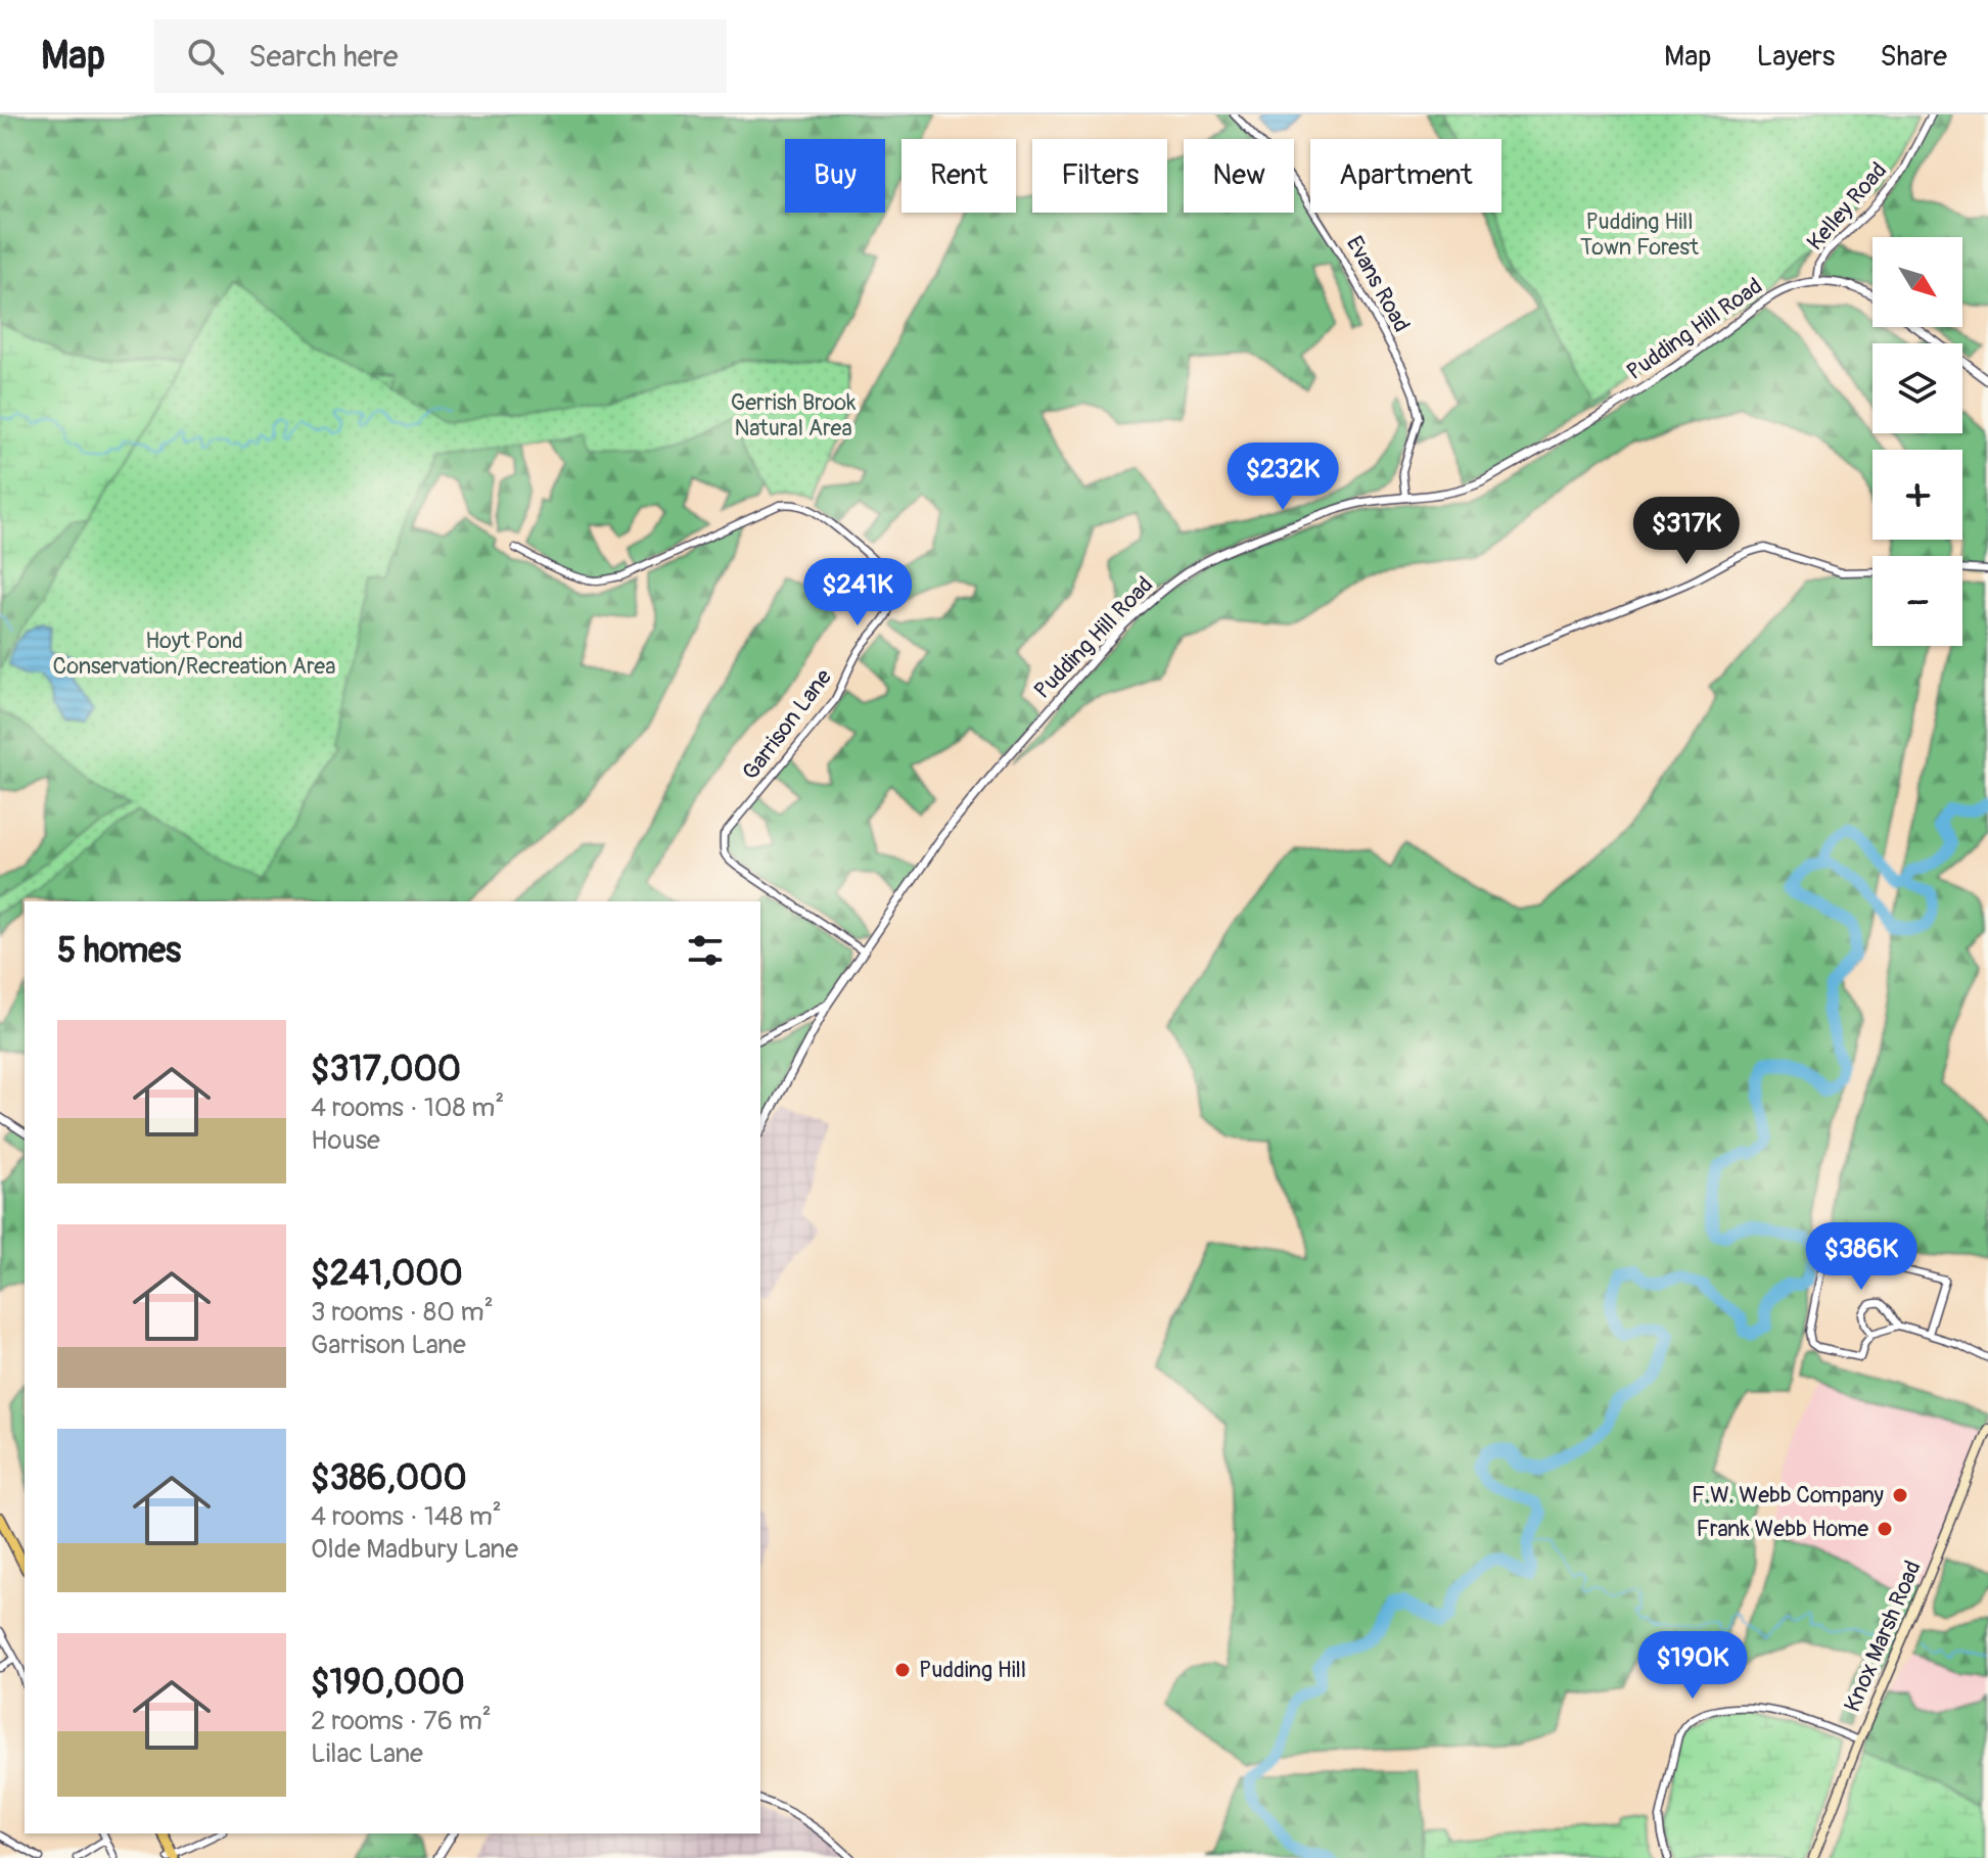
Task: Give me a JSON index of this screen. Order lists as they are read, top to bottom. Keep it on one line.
{"streets":{"main road":["Knox Marsh Road"],"street":["Kelley Road","Evans Road","Pudding Hill Road","Garrison Lane"]},"crossings":[["Kelley Road","Pudding Hill Road"],["Evans Road","Pudding Hill Road"],["Pudding Hill Road","Garrison Lane"]],"parks":["Pudding Hill Town Forest","Gerrish Brook Natural Area","Hoyt Pond Conservation/Recreation Area"],"places":["F.W. Webb Company","Frank Webb Home","Pudding Hill"],"north":"bottom right","page":{"header":"Map","search":"Search here","nav":["Map","Layers","Share"],"chip":["Buy","Rent","Filters","New","Apartment"],"map_buttons":["+","−"],"price":["$232K","$317K","$241K","$386K","$190K"],"heading":"5 homes","list":[{"name":"$317,000","note":"4 rooms · 108 m² · House"},{"name":"$241,000","note":"3 rooms · 80 m² · Garrison Lane"},{"name":"$386,000","note":"4 rooms · 148 m² · Olde Madbury Lane"},{"name":"$190,000","note":"2 rooms · 76 m² · Lilac Lane"}]}}
